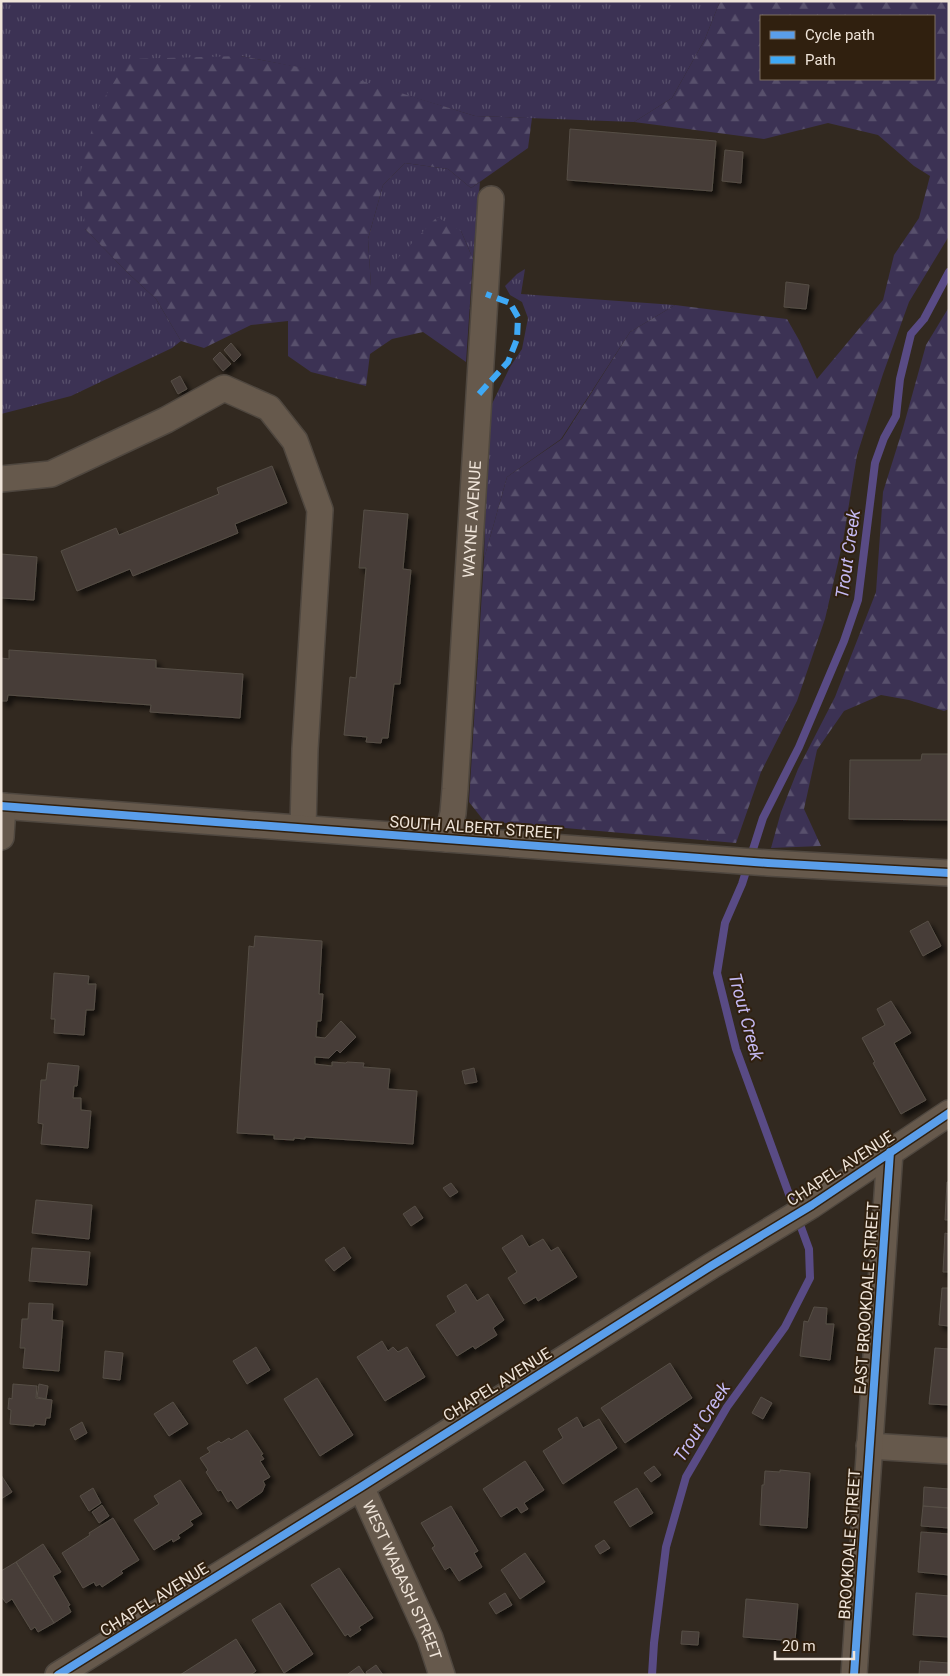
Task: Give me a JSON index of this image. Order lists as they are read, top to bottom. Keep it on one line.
{"streets":{"street":["WAYNE AVENUE","SOUTH ALBERT STREET","CHAPEL AVENUE","EAST BROOKDALE STREET","BROOKDALE STREET","WEST WABASH STREET"]},"crossings":[["WAYNE AVENUE","SOUTH ALBERT STREET"],["CHAPEL AVENUE","EAST BROOKDALE STREET"],["CHAPEL AVENUE","WEST WABASH STREET"],["EAST BROOKDALE STREET","BROOKDALE STREET"]],"water":["Trout Creek"],"legend":["Cycle path","Path"],"scale_bar":"20 m"}
